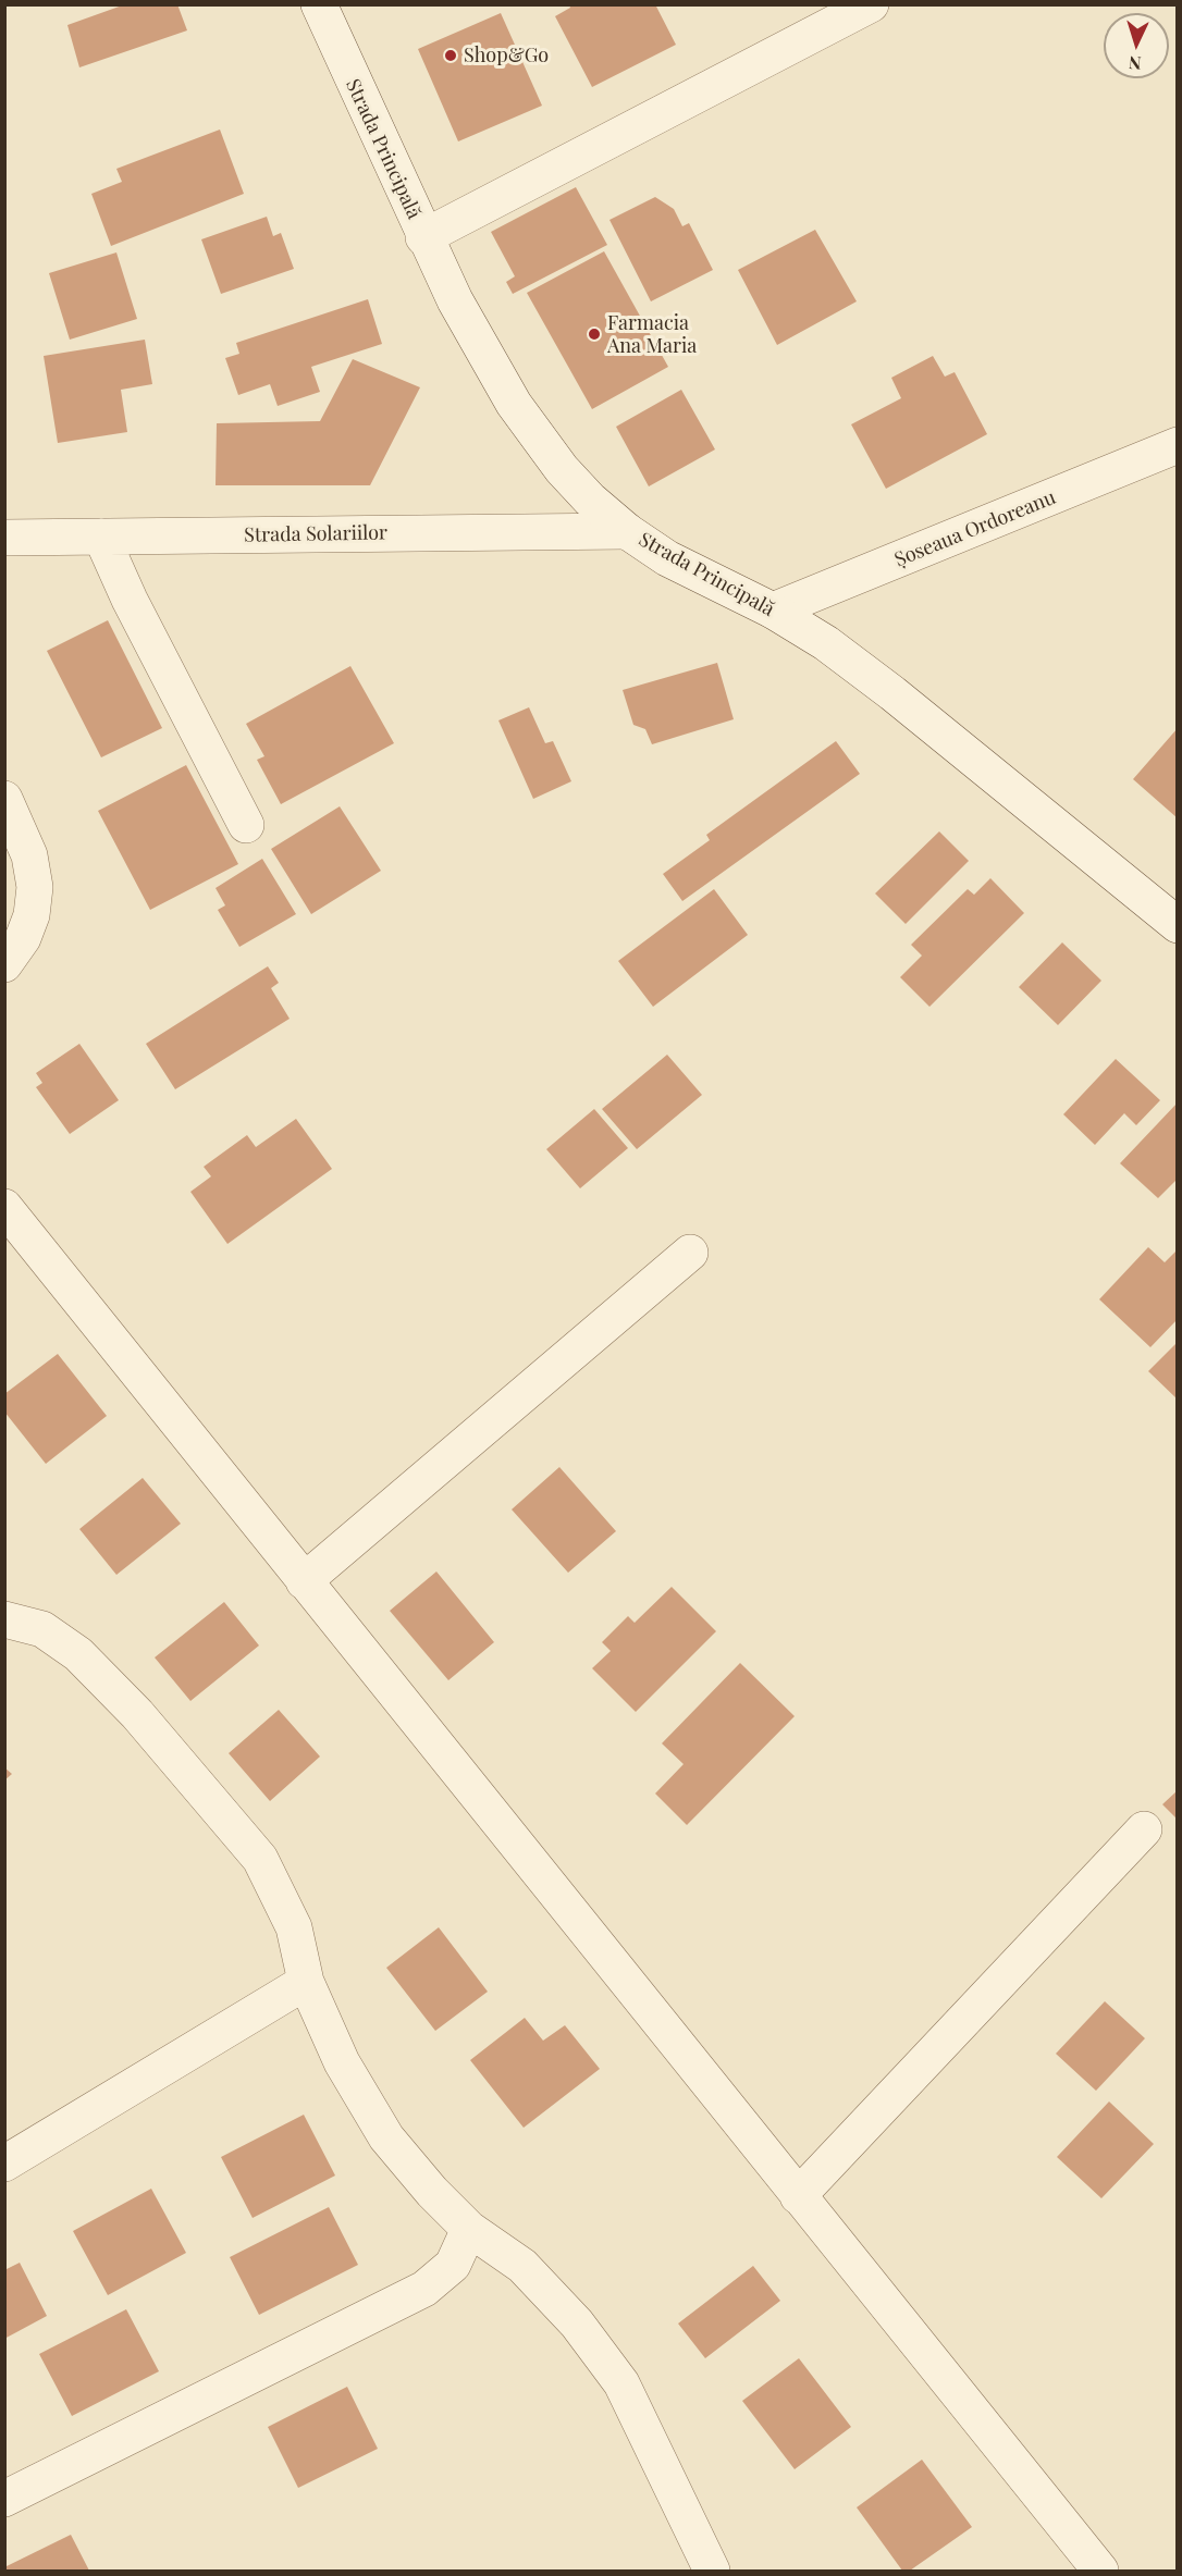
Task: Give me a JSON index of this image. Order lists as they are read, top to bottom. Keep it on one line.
{"streets":{"street":["Strada Principală","Șoseaua Ordoreanu","Strada Solariilor"]},"crossings":[["Strada Principală","Șoseaua Ordoreanu"],["Strada Principală","Strada Solariilor"]],"places":["Shop&Go","Farmacia Ana Maria"],"north":"bottom"}
